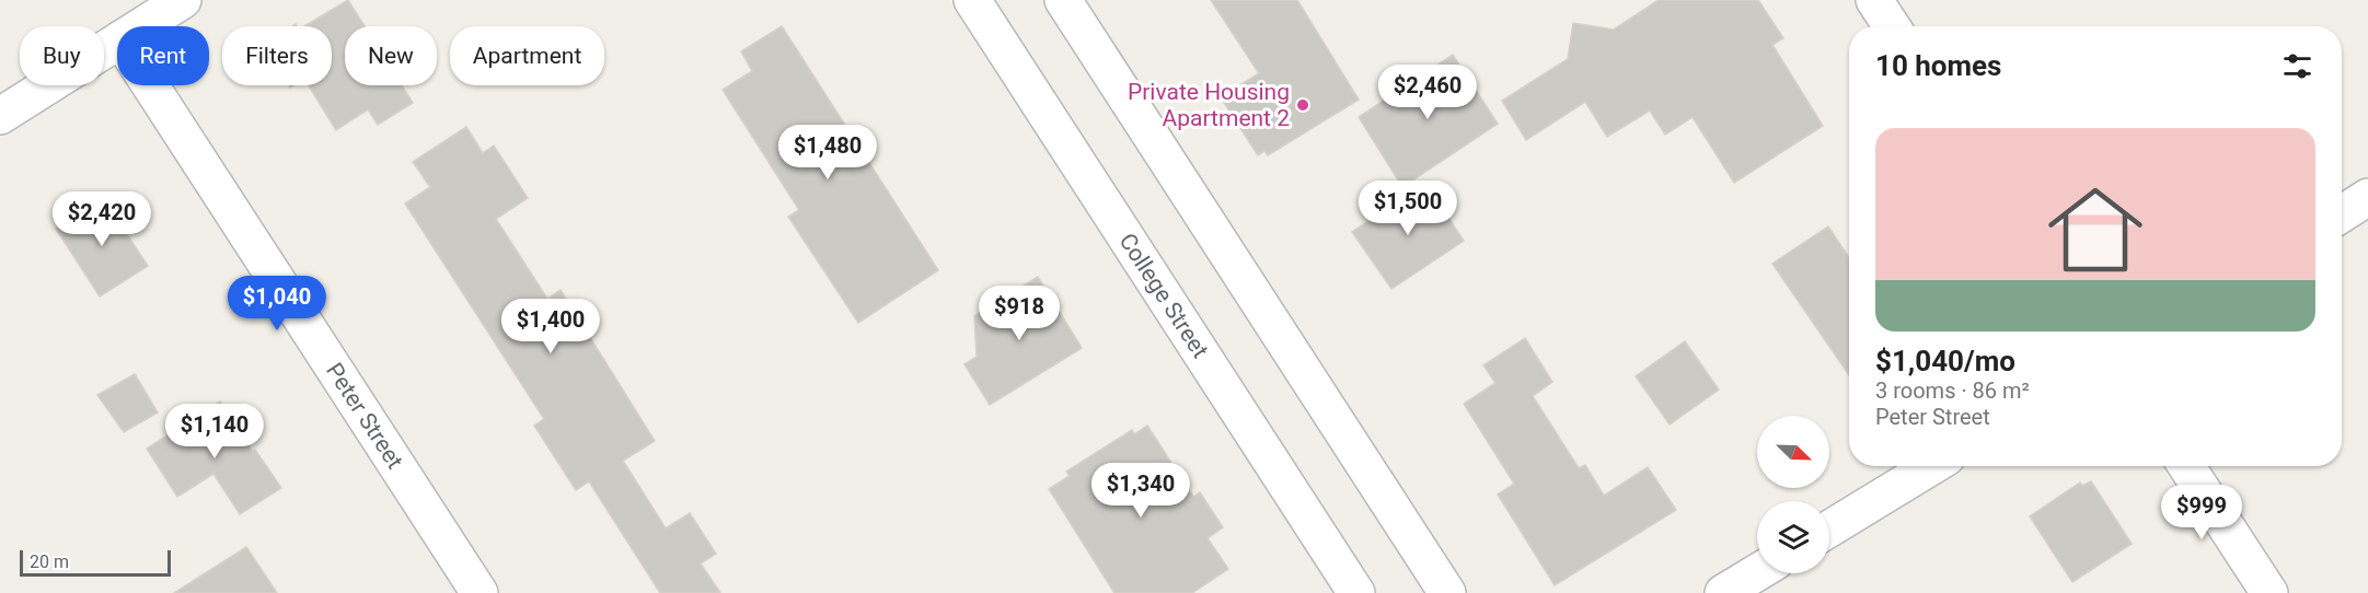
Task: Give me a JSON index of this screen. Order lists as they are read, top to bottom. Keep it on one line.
{"streets":{"street":["College Street","Peter Street"]},"places":["Private Housing Apartment 2"],"scale_bar":"20 m","north":"bottom right","page":{"chip":["Buy","Rent","Filters","New","Apartment"],"heading":"10 homes","price":["$2,460","$1,480","$1,500","$2,420","$1,040","$918","$1,400","$1,140","$1,340","$999"],"list":[{"name":"$1,040/mo","note":"3 rooms · 86 m² · Peter Street"}],"scale":"20 m"}}
